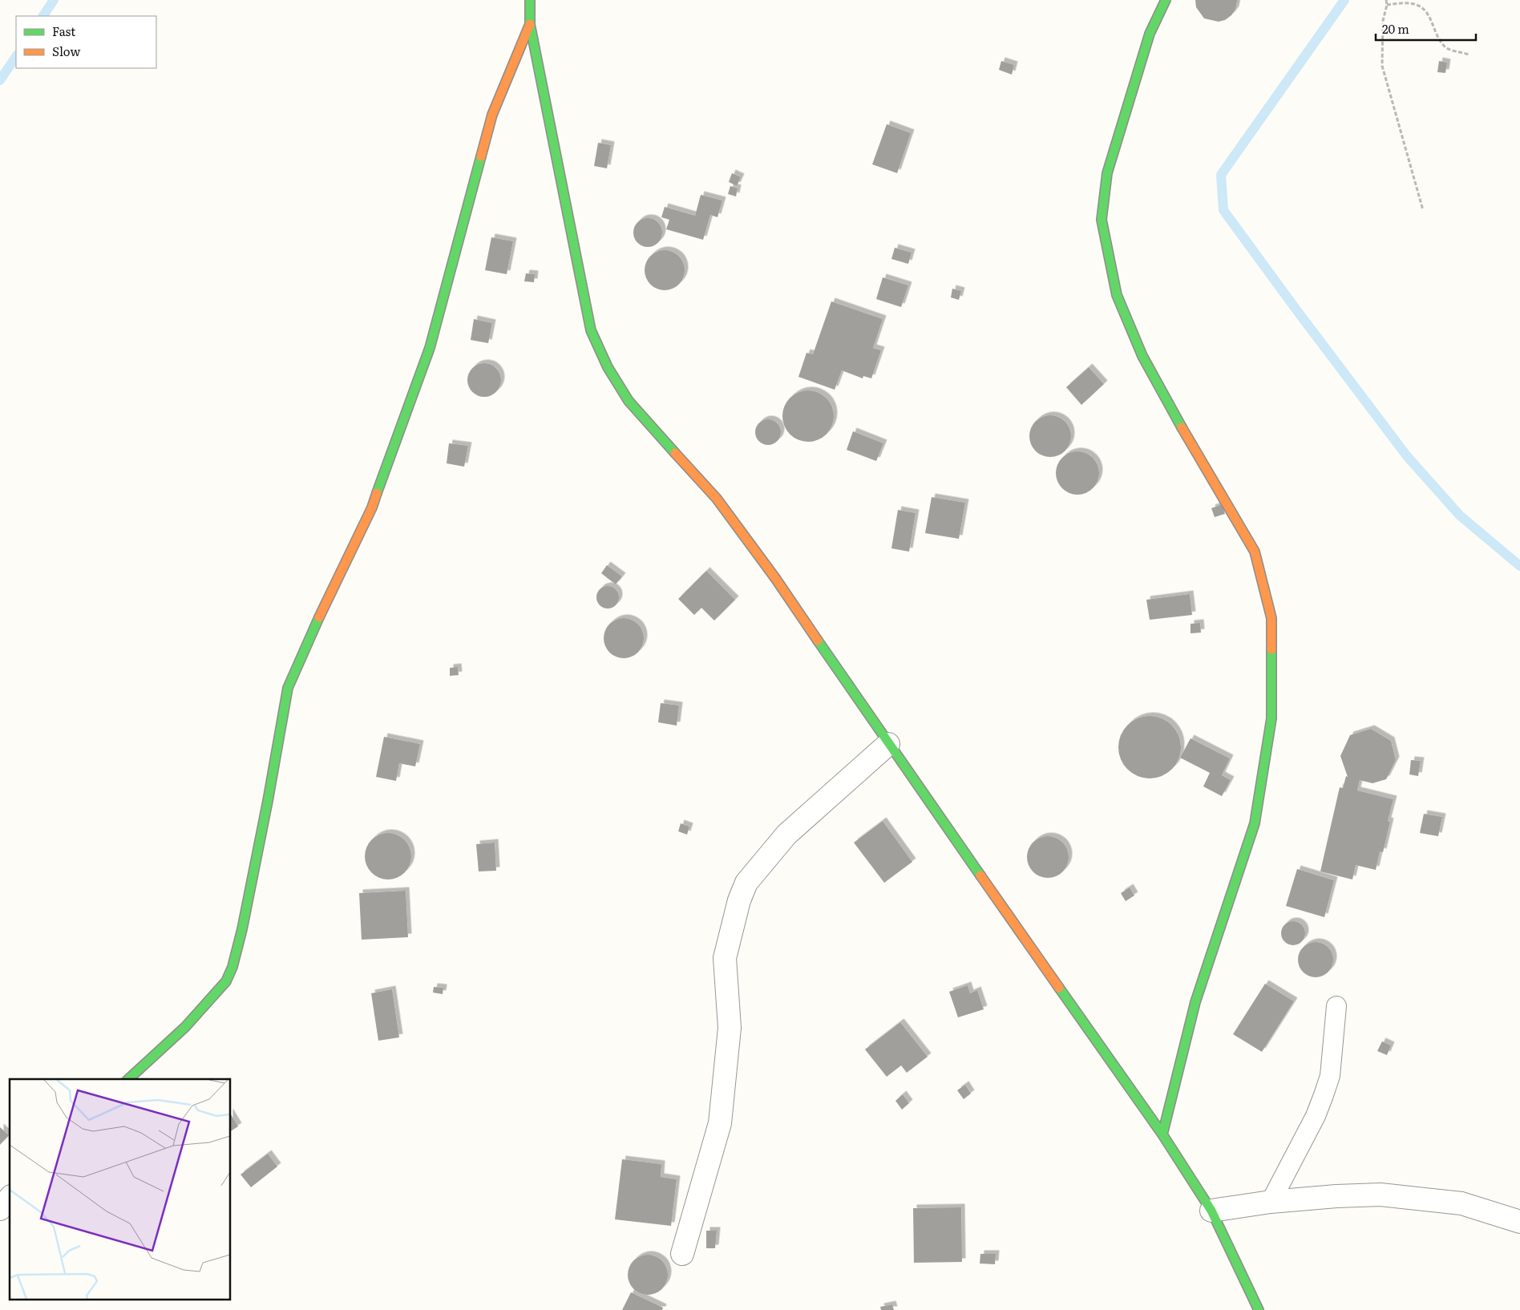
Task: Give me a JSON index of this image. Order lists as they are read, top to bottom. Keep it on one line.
{"legend":["Fast","Slow"],"scale_bar":"20 m"}
